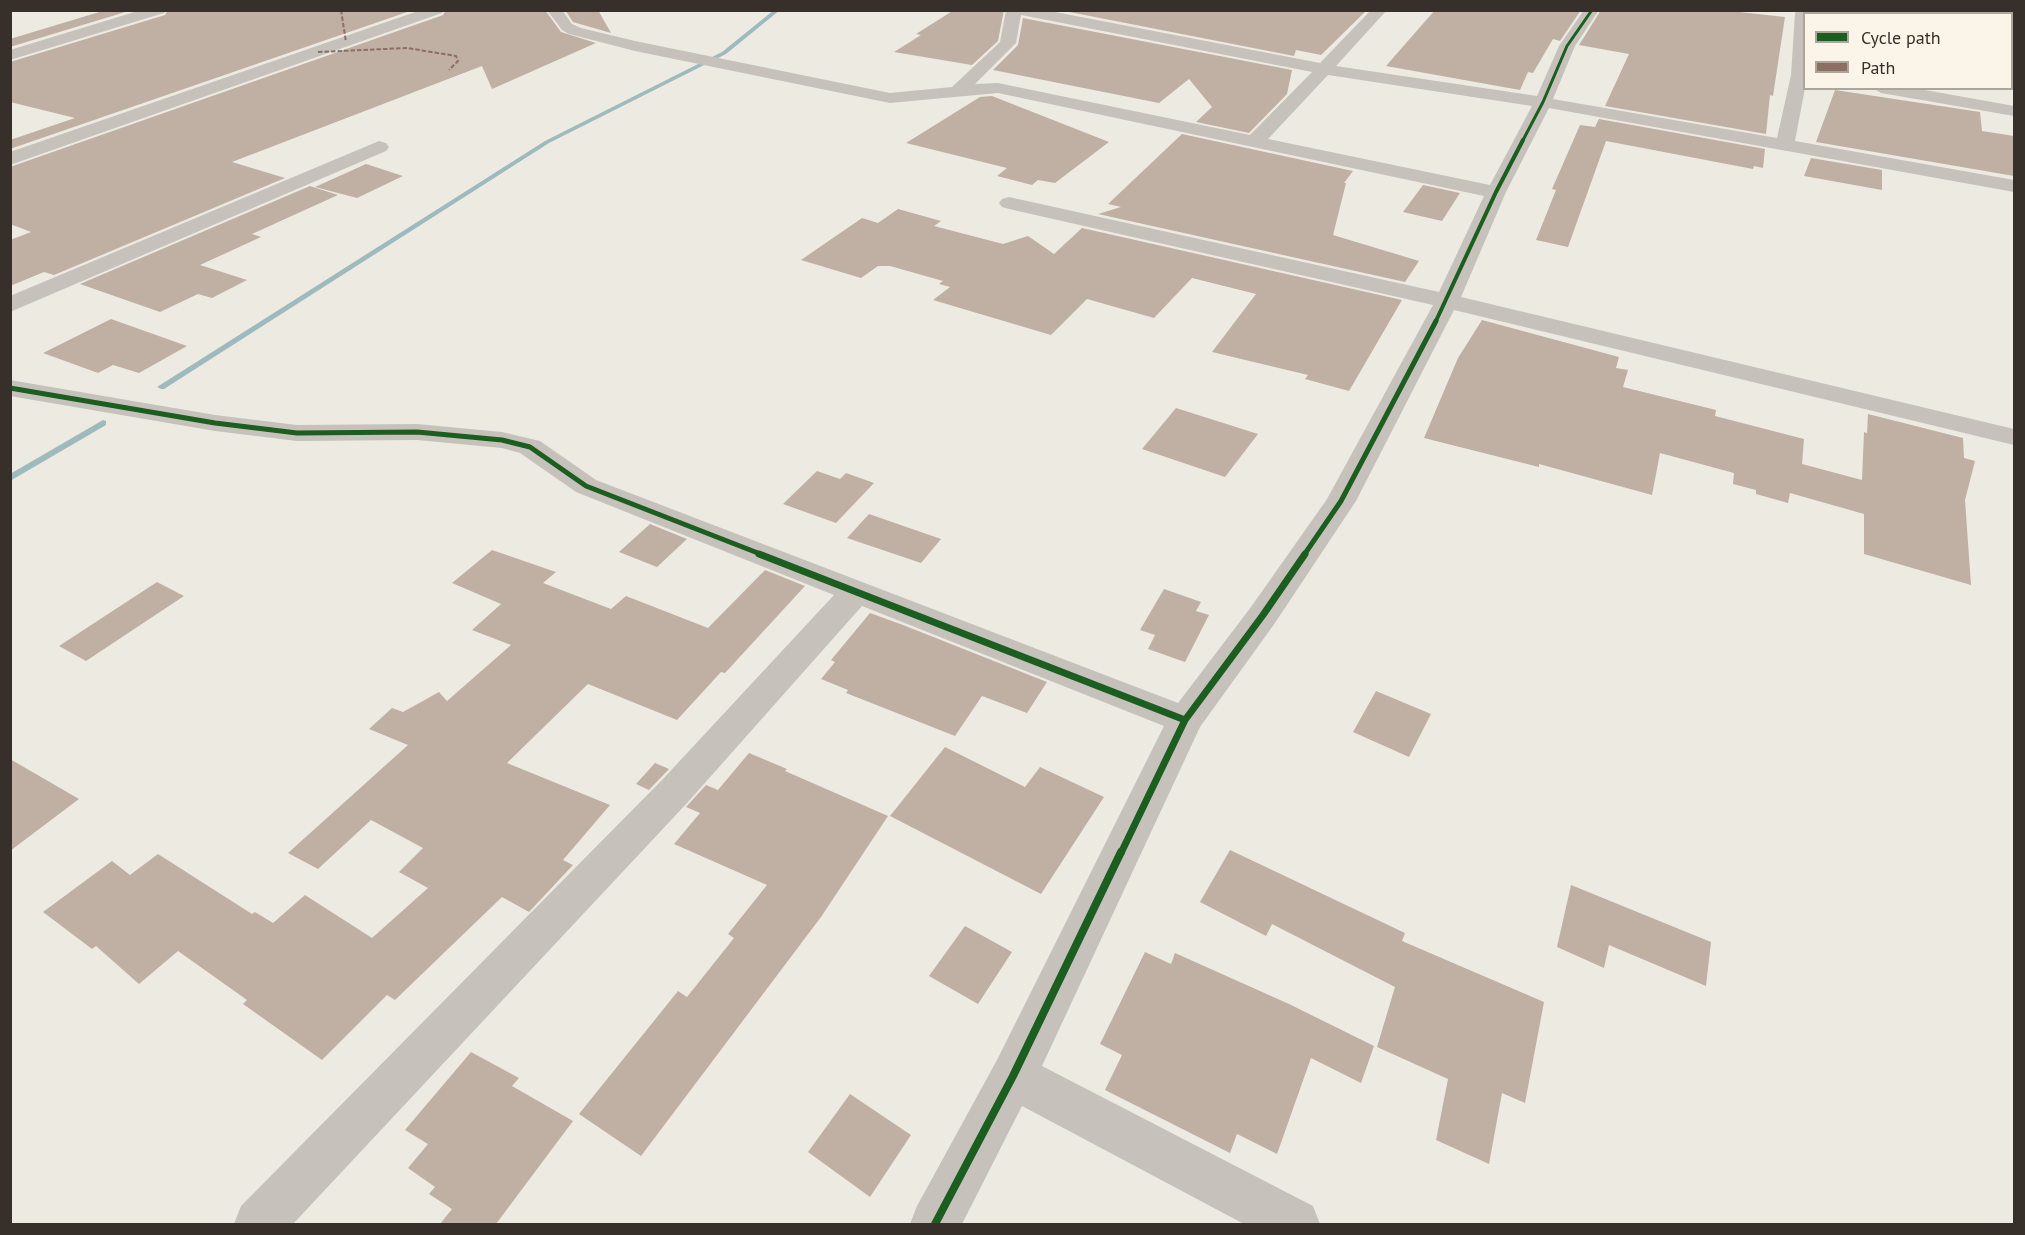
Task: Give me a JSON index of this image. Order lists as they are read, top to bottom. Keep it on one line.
{"legend":["Cycle path","Path"]}
